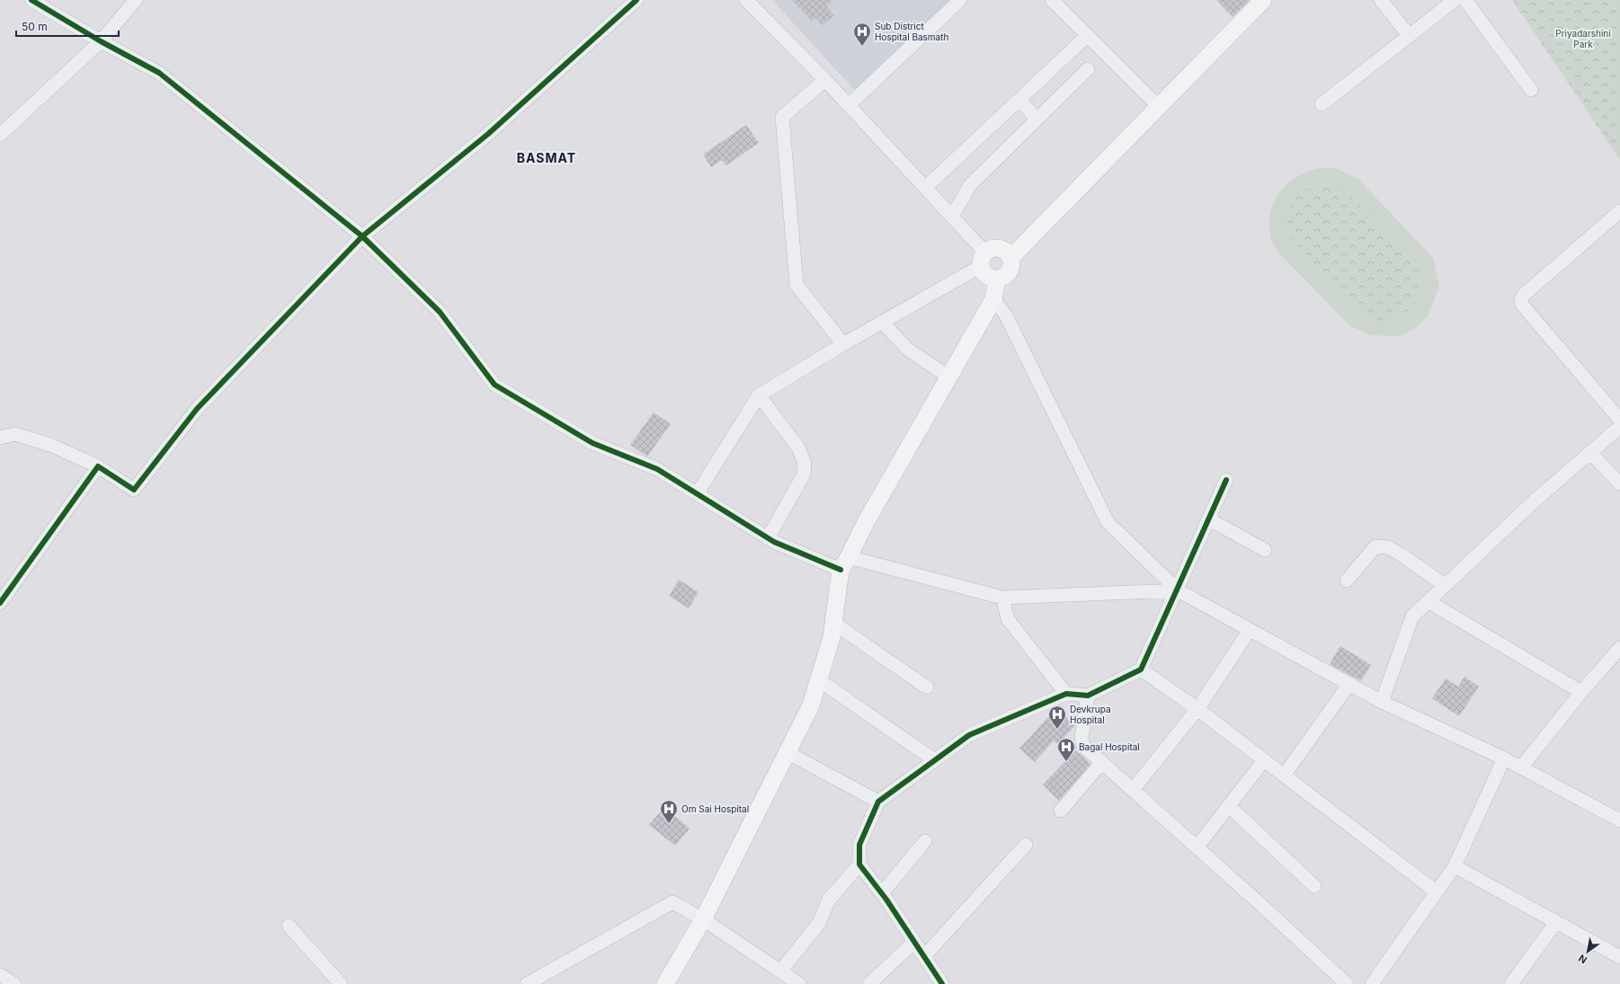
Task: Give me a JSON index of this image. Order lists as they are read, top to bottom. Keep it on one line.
{"districts":["BASMAT"],"parks":["Priyadarshini Park"],"places":{"hospital":["Sub District Hospital Basmath","Devkrupa Hospital","Bagal Hospital","Om Sai Hospital"]},"scale_bar":"50 m","north":"bottom left"}
